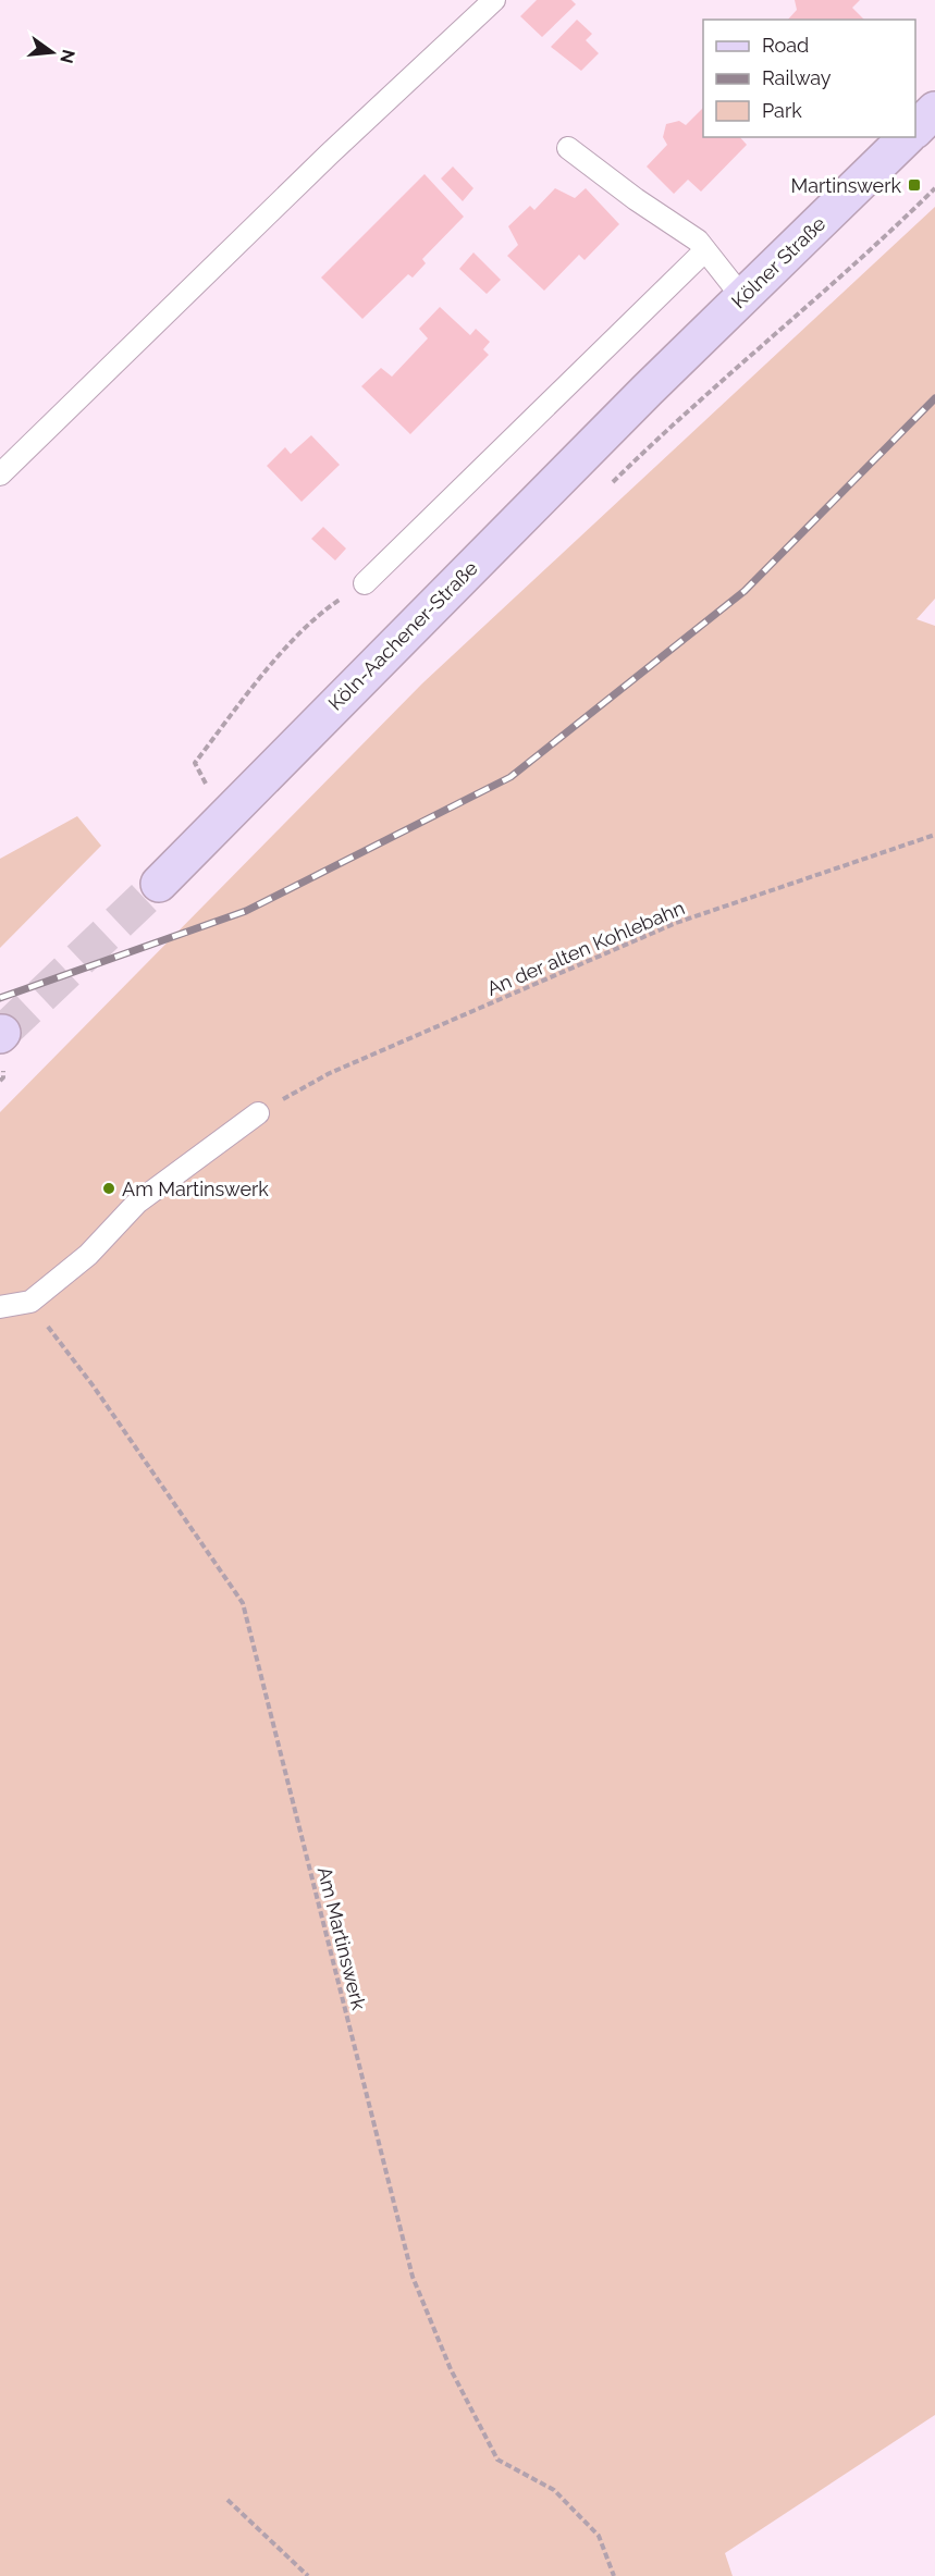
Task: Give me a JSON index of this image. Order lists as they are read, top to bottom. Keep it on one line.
{"streets":{"main road":["Kölner Straße","Köln-Aachener-Straße"],"path":["An der alten Kohlebahn","Am Martinswerk"]},"crossings":[["Kölner Straße","Köln-Aachener-Straße"]],"places":{"transit":["Martinswerk"],"other":["Am Martinswerk"]},"legend":["Road","Railway","Park"],"north":"right"}
